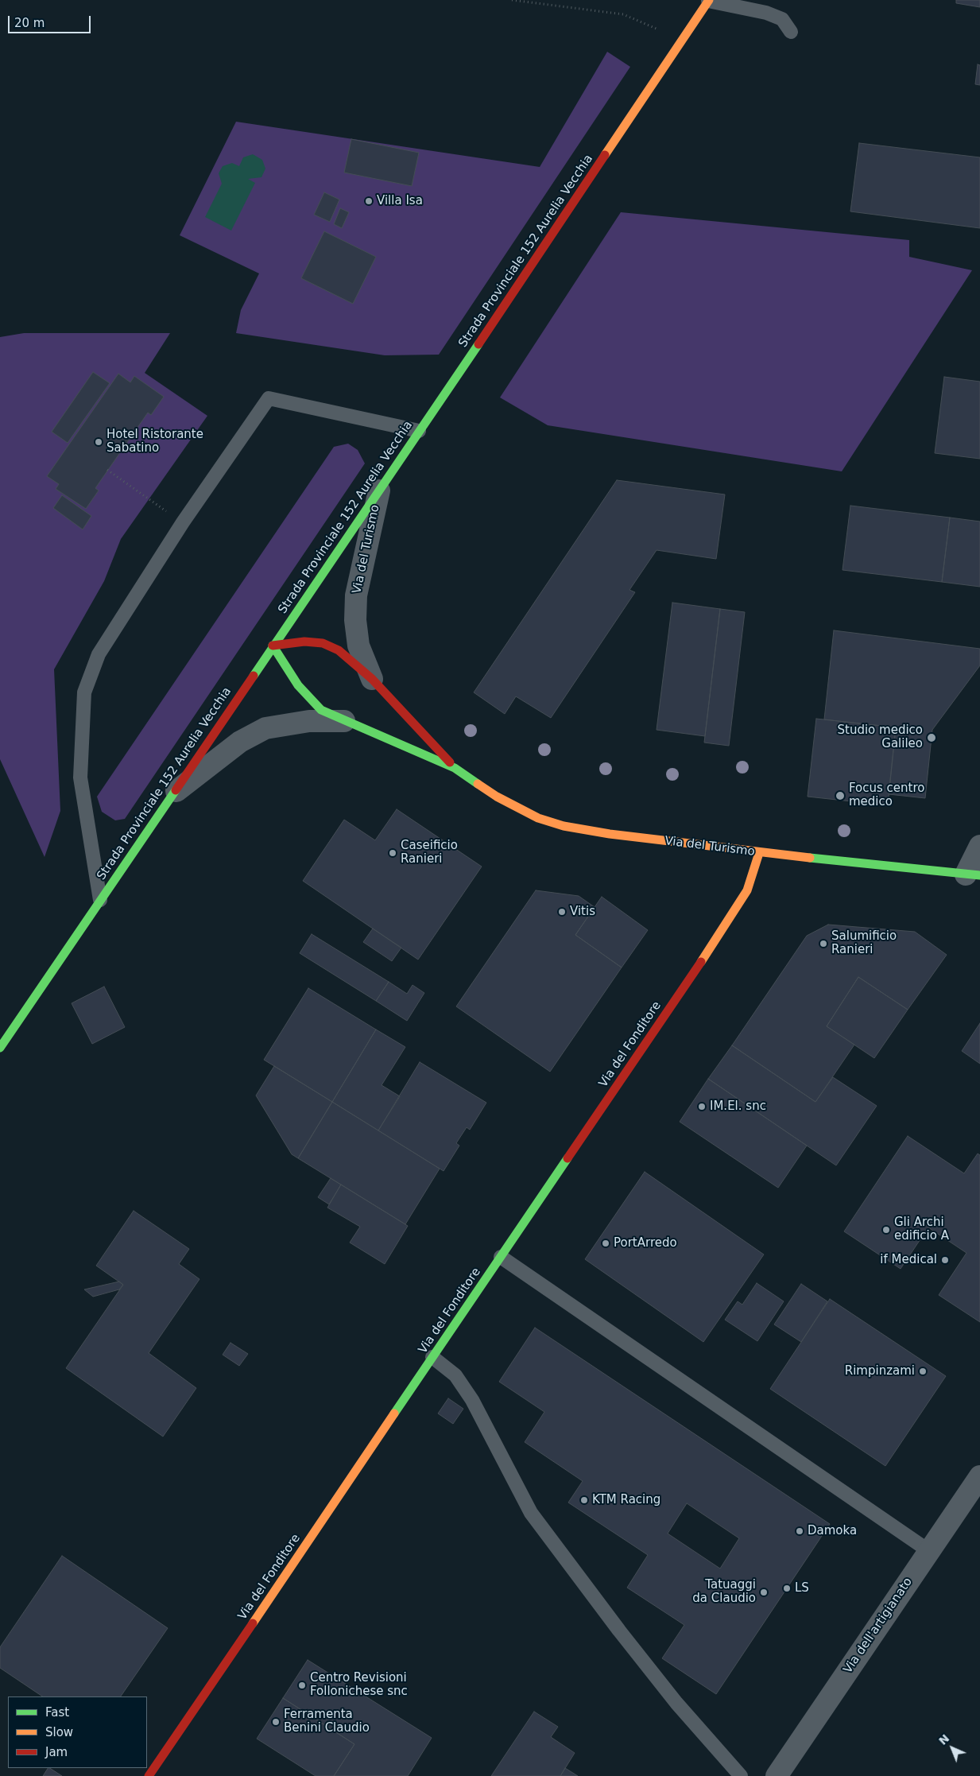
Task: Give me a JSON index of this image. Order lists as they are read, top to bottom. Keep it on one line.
{"streets":{"street":["Strada Provinciale 152 Aurelia Vecchia","Via del Turismo","Via del Fonditore","Via dell'artigianato"]},"crossings":[["Strada Provinciale 152 Aurelia Vecchia","Via del Turismo"],["Via del Turismo","Via del Fonditore"]],"places":["Villa Isa","Hotel Ristorante Sabatino","Studio medico Galileo","Focus centro medico","Caseificio Ranieri","Vitis","Salumificio Ranieri","IM.El. snc","Gli Archi edificio A","PortArredo","if Medical","Rimpinzami","KTM Racing","Damoka","LS","Tatuaggi da Claudio","Centro Revisioni Follonichese snc","Ferramenta Benini Claudio"],"legend":["Fast","Slow","Jam"],"scale_bar":"20 m","north":"top left"}
